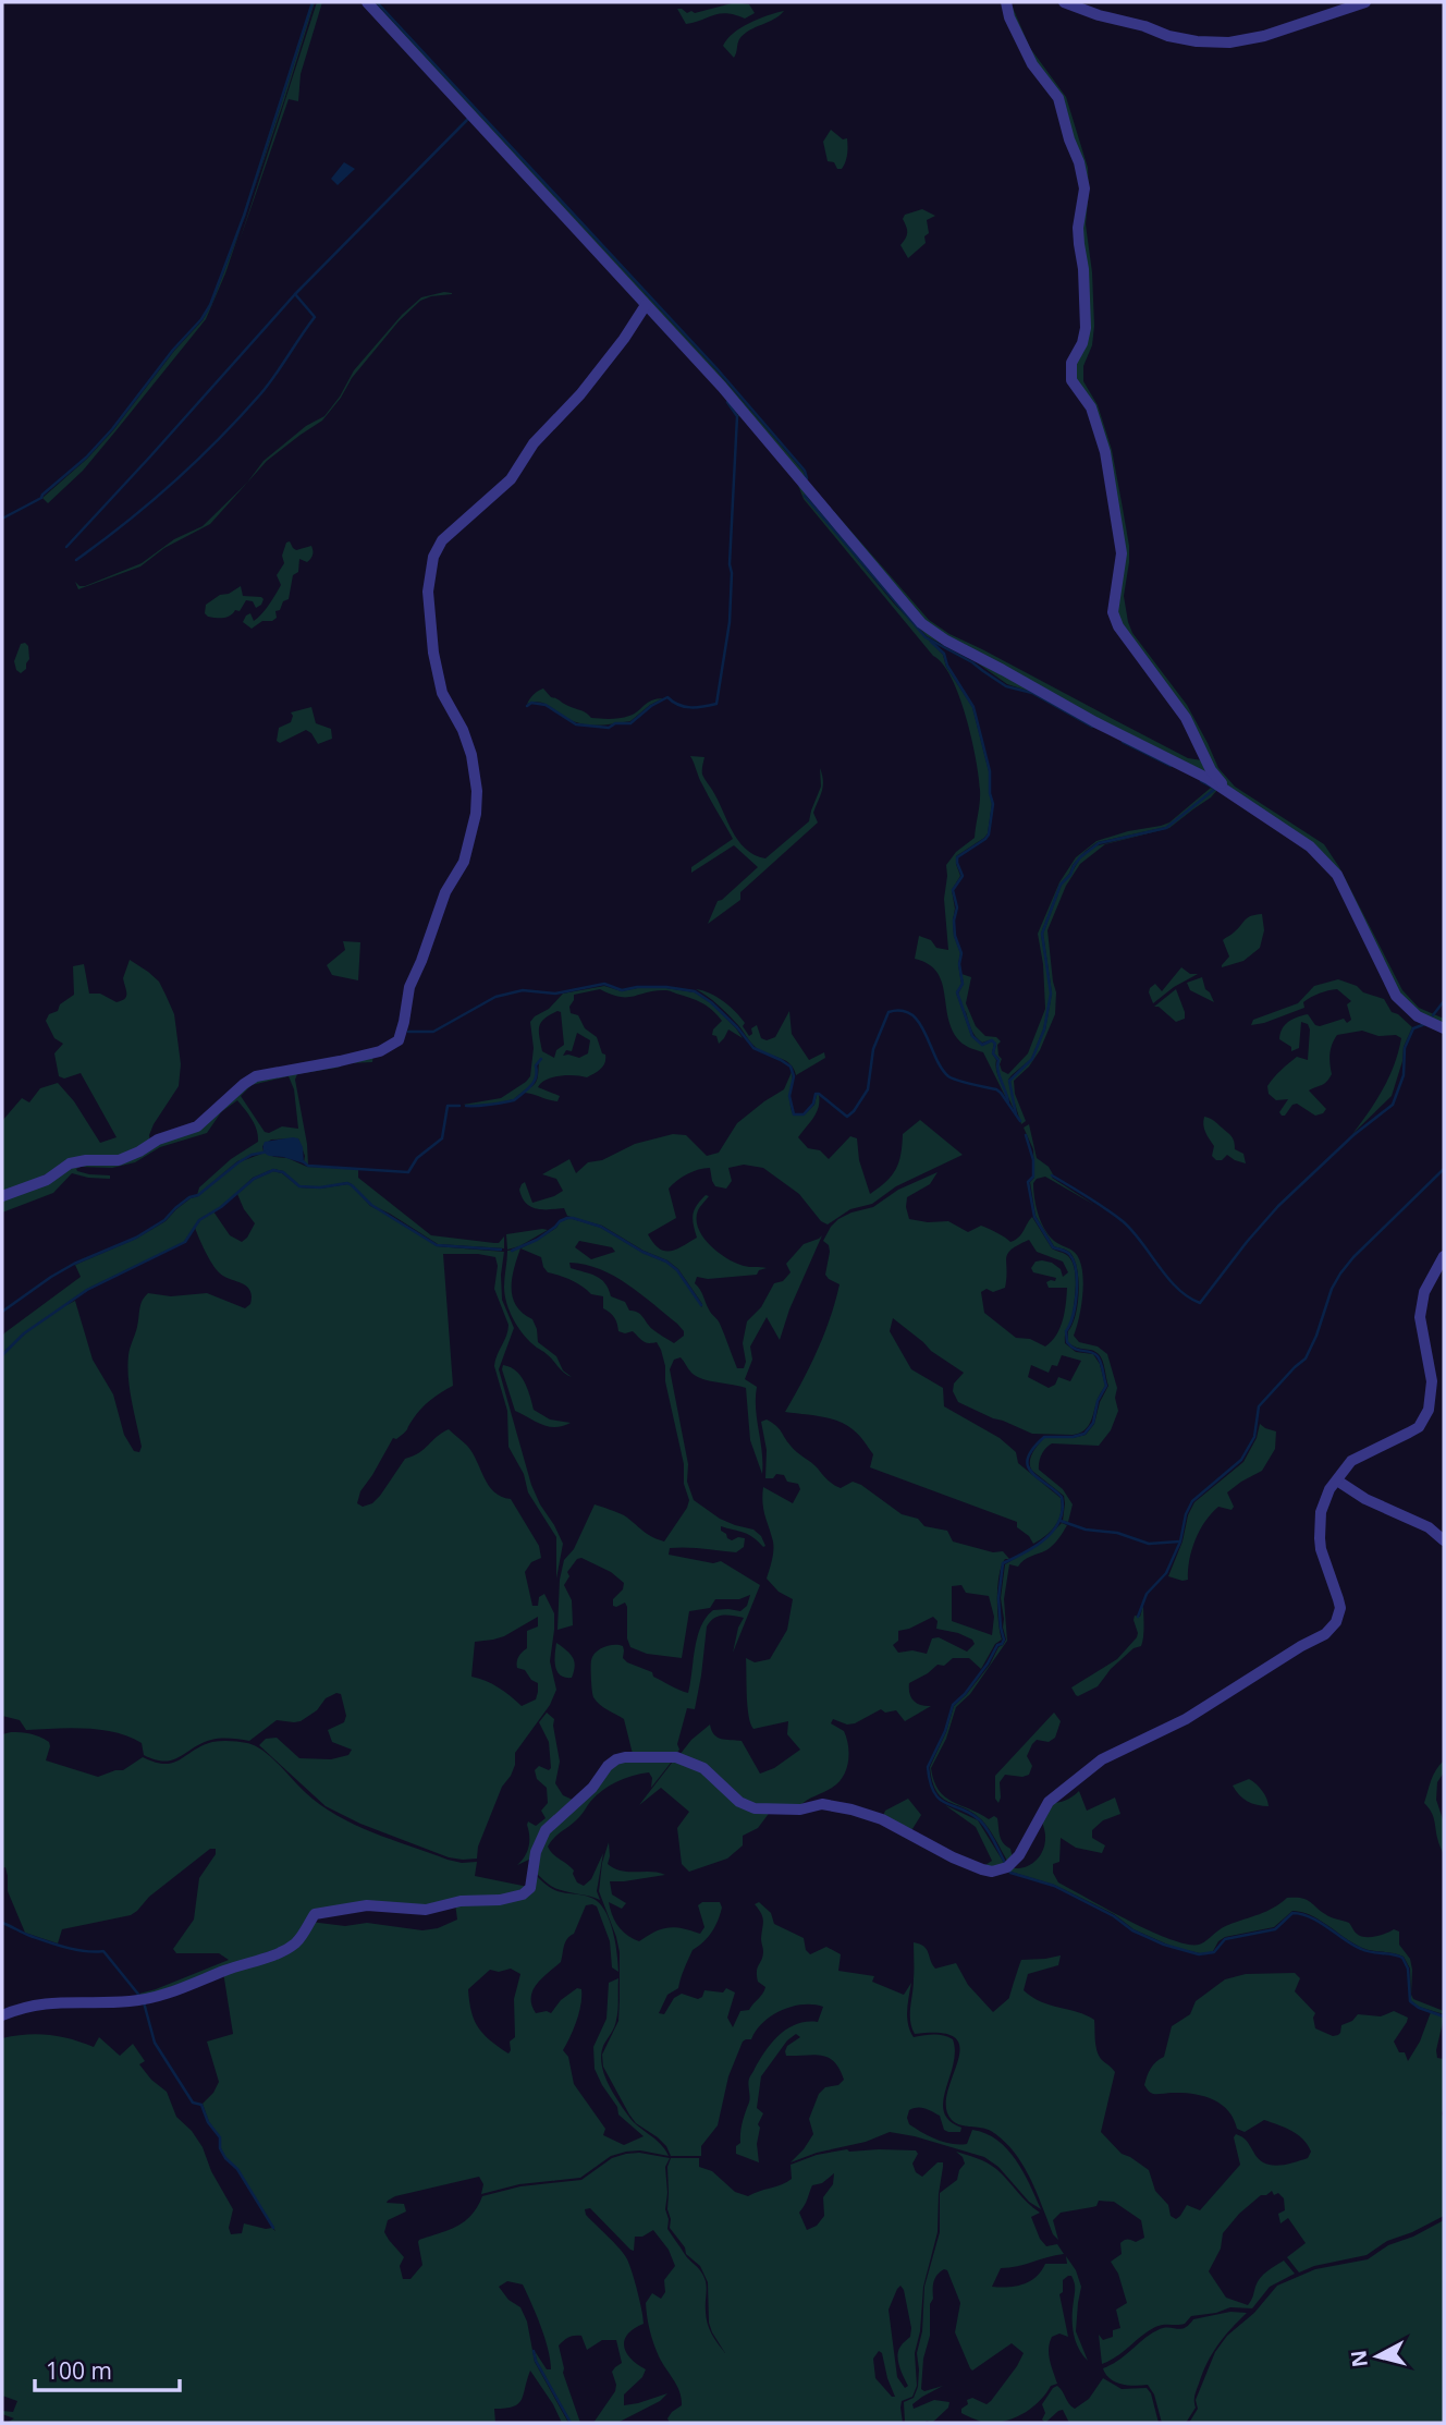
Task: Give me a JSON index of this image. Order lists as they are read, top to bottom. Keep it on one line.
{"scale_bar":"100 m","north":"left"}
